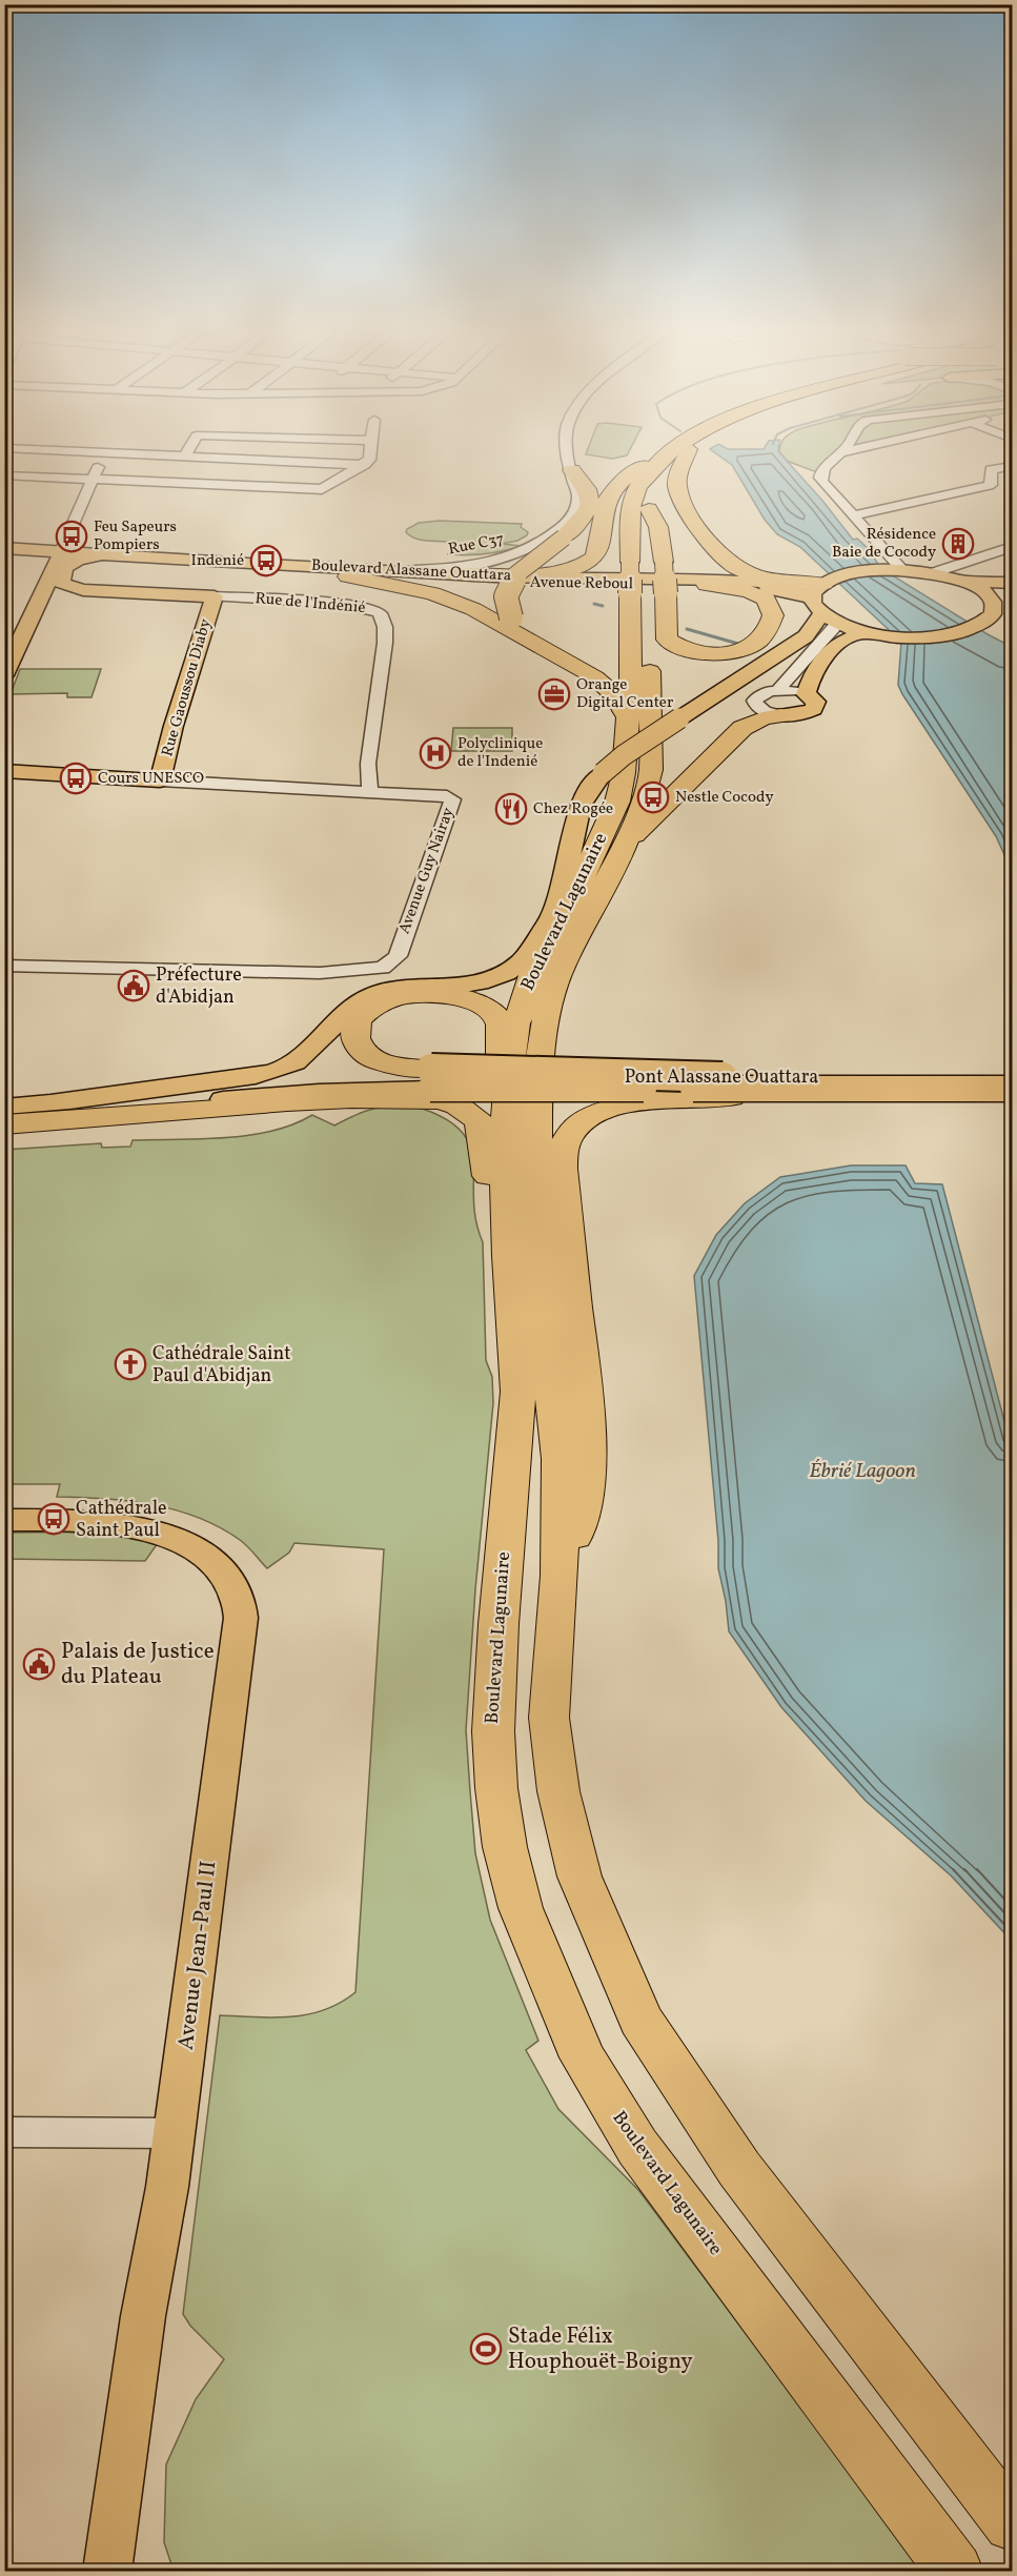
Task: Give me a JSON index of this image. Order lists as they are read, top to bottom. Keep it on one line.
{"streets":{"highway":["Boulevard Lagunaire"],"main road":["Boulevard Alassane Ouattara","Avenue Reboul","Rue de l'Indénié","Rue Gaoussou Diaby","Avenue Guy Nairay","Pont Alassane Ouattara","Avenue Jean-Paul II"],"street":["Rue C37"]},"crossings":[["Rue C37","Boulevard Alassane Ouattara"],["Boulevard Alassane Ouattara","Avenue Reboul"],["Rue de l'Indénié","Rue Gaoussou Diaby"],["Rue de l'Indénié","Avenue Guy Nairay"],["Rue Gaoussou Diaby","Avenue Guy Nairay"]],"water":["Ébrié Lagoon"],"places":{"bus stop":["Feu Sapeurs Pompiers","Indenié","Cours UNESCO","Nestle Cocody","Cathédrale Saint Paul"],"building":["Résidence Baie de Cocody"],"office":["Orange Digital Center"],"hospital":["Polyclinique de l'Indenié"],"restaurant":["Chez Rogée"],"public building":["Préfecture d'Abidjan","Palais de Justice du Plateau"],"church":["Cathédrale Saint Paul d'Abidjan"],"sports":["Stade Félix Houphouët-Boigny"]}}
